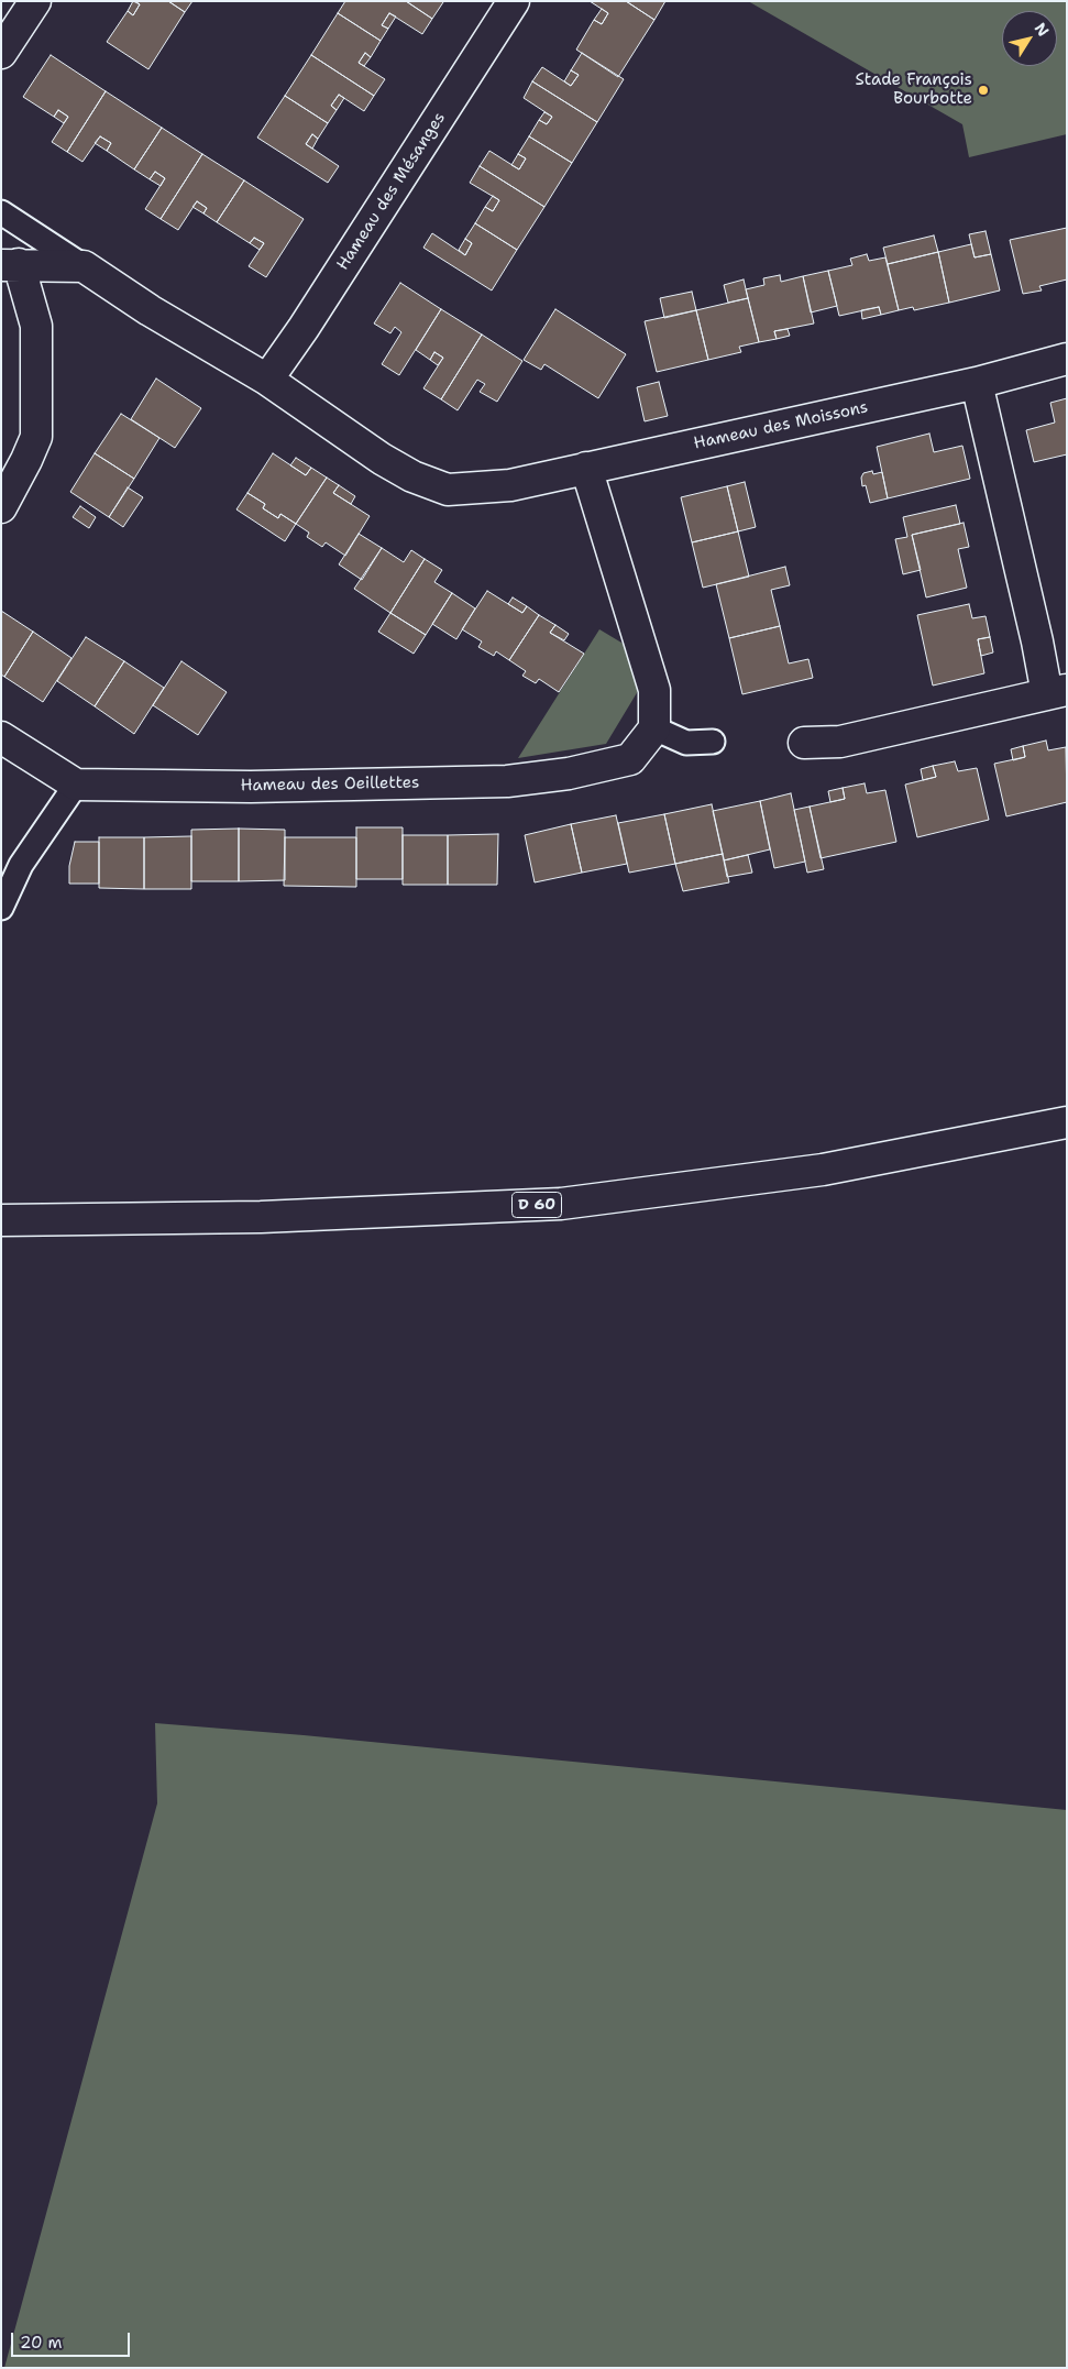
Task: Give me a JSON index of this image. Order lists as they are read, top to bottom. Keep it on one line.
{"streets":{"street":["Hameau des Mésanges","Hameau des Moissons","Hameau des Oeillettes","D 60"]},"places":["Stade François Bourbotte"],"scale_bar":"20 m","north":"top right"}
